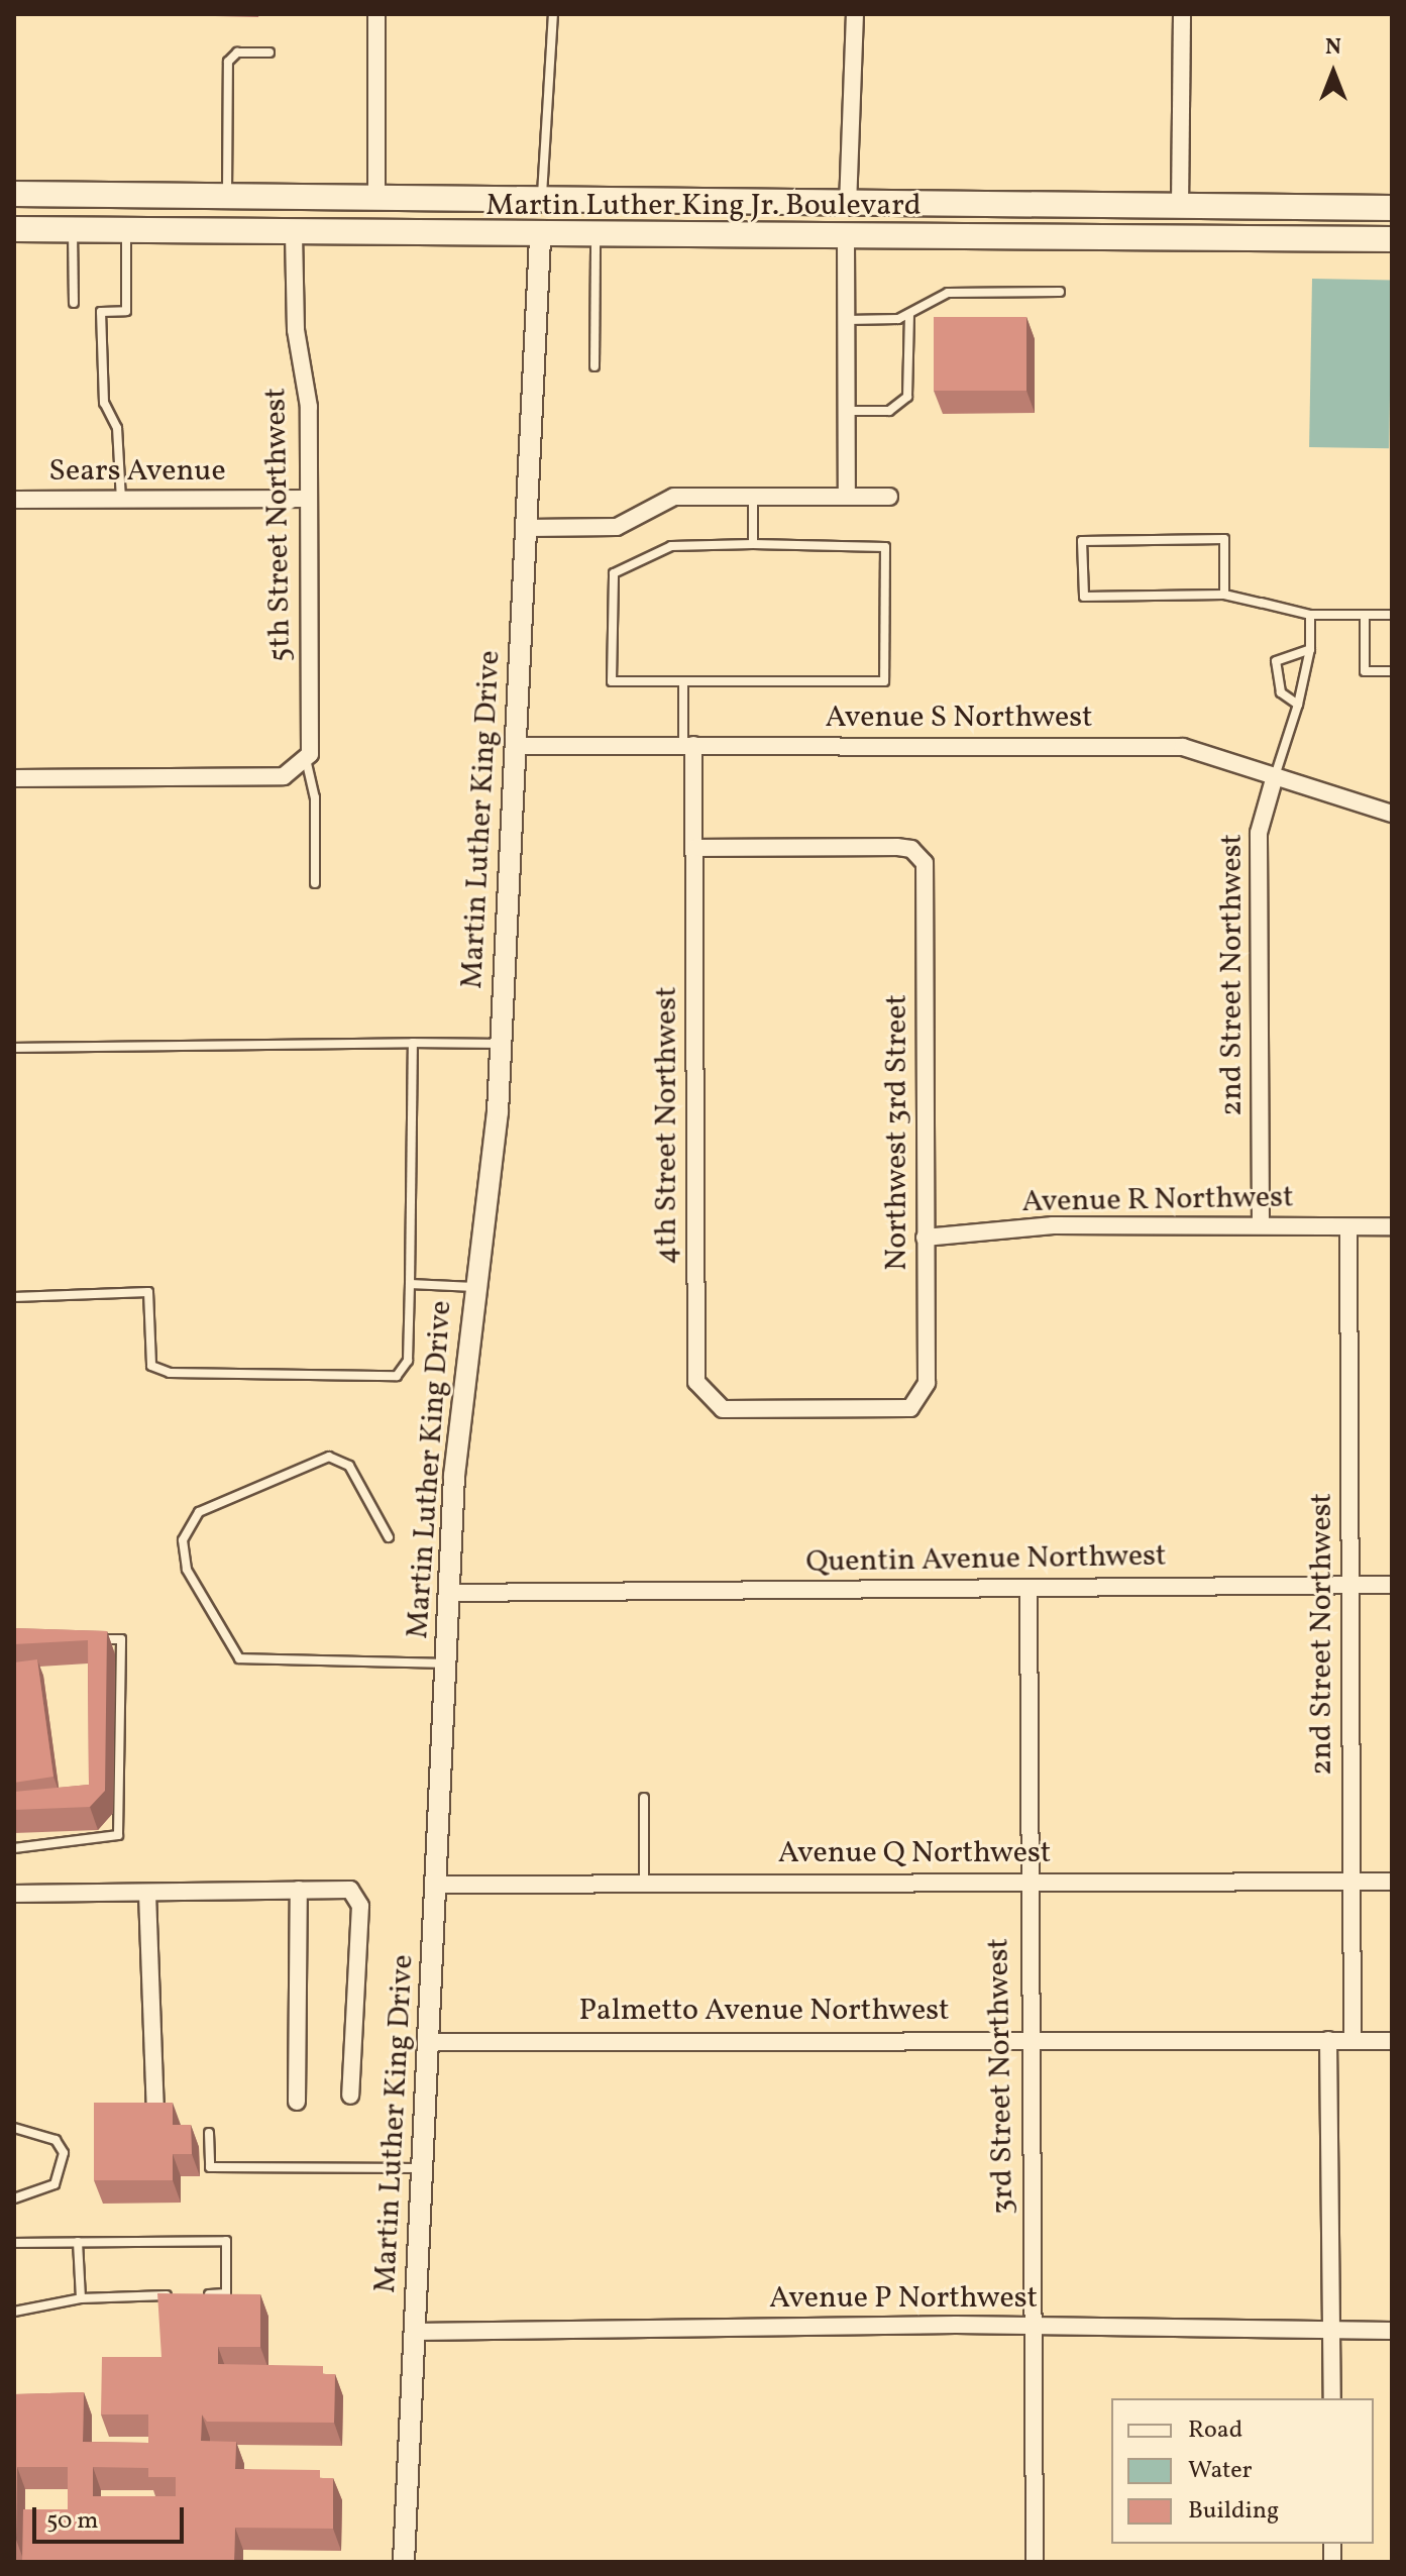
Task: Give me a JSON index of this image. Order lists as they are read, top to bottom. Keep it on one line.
{"streets":{"main road":["Martin Luther King Jr. Boulevard"],"street":["Sears Avenue","5th Street Northwest","Avenue S Northwest","Martin Luther King Drive","2nd Street Northwest","4th Street Northwest","Northwest 3rd Street","Avenue R Northwest","Quentin Avenue Northwest","Avenue Q Northwest","Palmetto Avenue Northwest","3rd Street Northwest","Avenue P Northwest"]},"crossings":[["Martin Luther King Jr. Boulevard","5th Street Northwest"],["Martin Luther King Jr. Boulevard","Martin Luther King Drive"],["Sears Avenue","5th Street Northwest"],["Avenue S Northwest","Martin Luther King Drive"],["Avenue S Northwest","2nd Street Northwest"],["Avenue S Northwest","4th Street Northwest"],["Martin Luther King Drive","Quentin Avenue Northwest"],["Martin Luther King Drive","Avenue Q Northwest"],["Martin Luther King Drive","Palmetto Avenue Northwest"],["Martin Luther King Drive","Avenue P Northwest"],["2nd Street Northwest","Avenue R Northwest"],["2nd Street Northwest","Quentin Avenue Northwest"],["2nd Street Northwest","Avenue Q Northwest"],["2nd Street Northwest","Palmetto Avenue Northwest"],["4th Street Northwest","Northwest 3rd Street"],["Northwest 3rd Street","Avenue R Northwest"],["Quentin Avenue Northwest","3rd Street Northwest"],["Avenue Q Northwest","3rd Street Northwest"],["Palmetto Avenue Northwest","3rd Street Northwest"],["3rd Street Northwest","Avenue P Northwest"]],"legend":["Road","Water","Building"],"scale_bar":"50 m","north":"top"}
